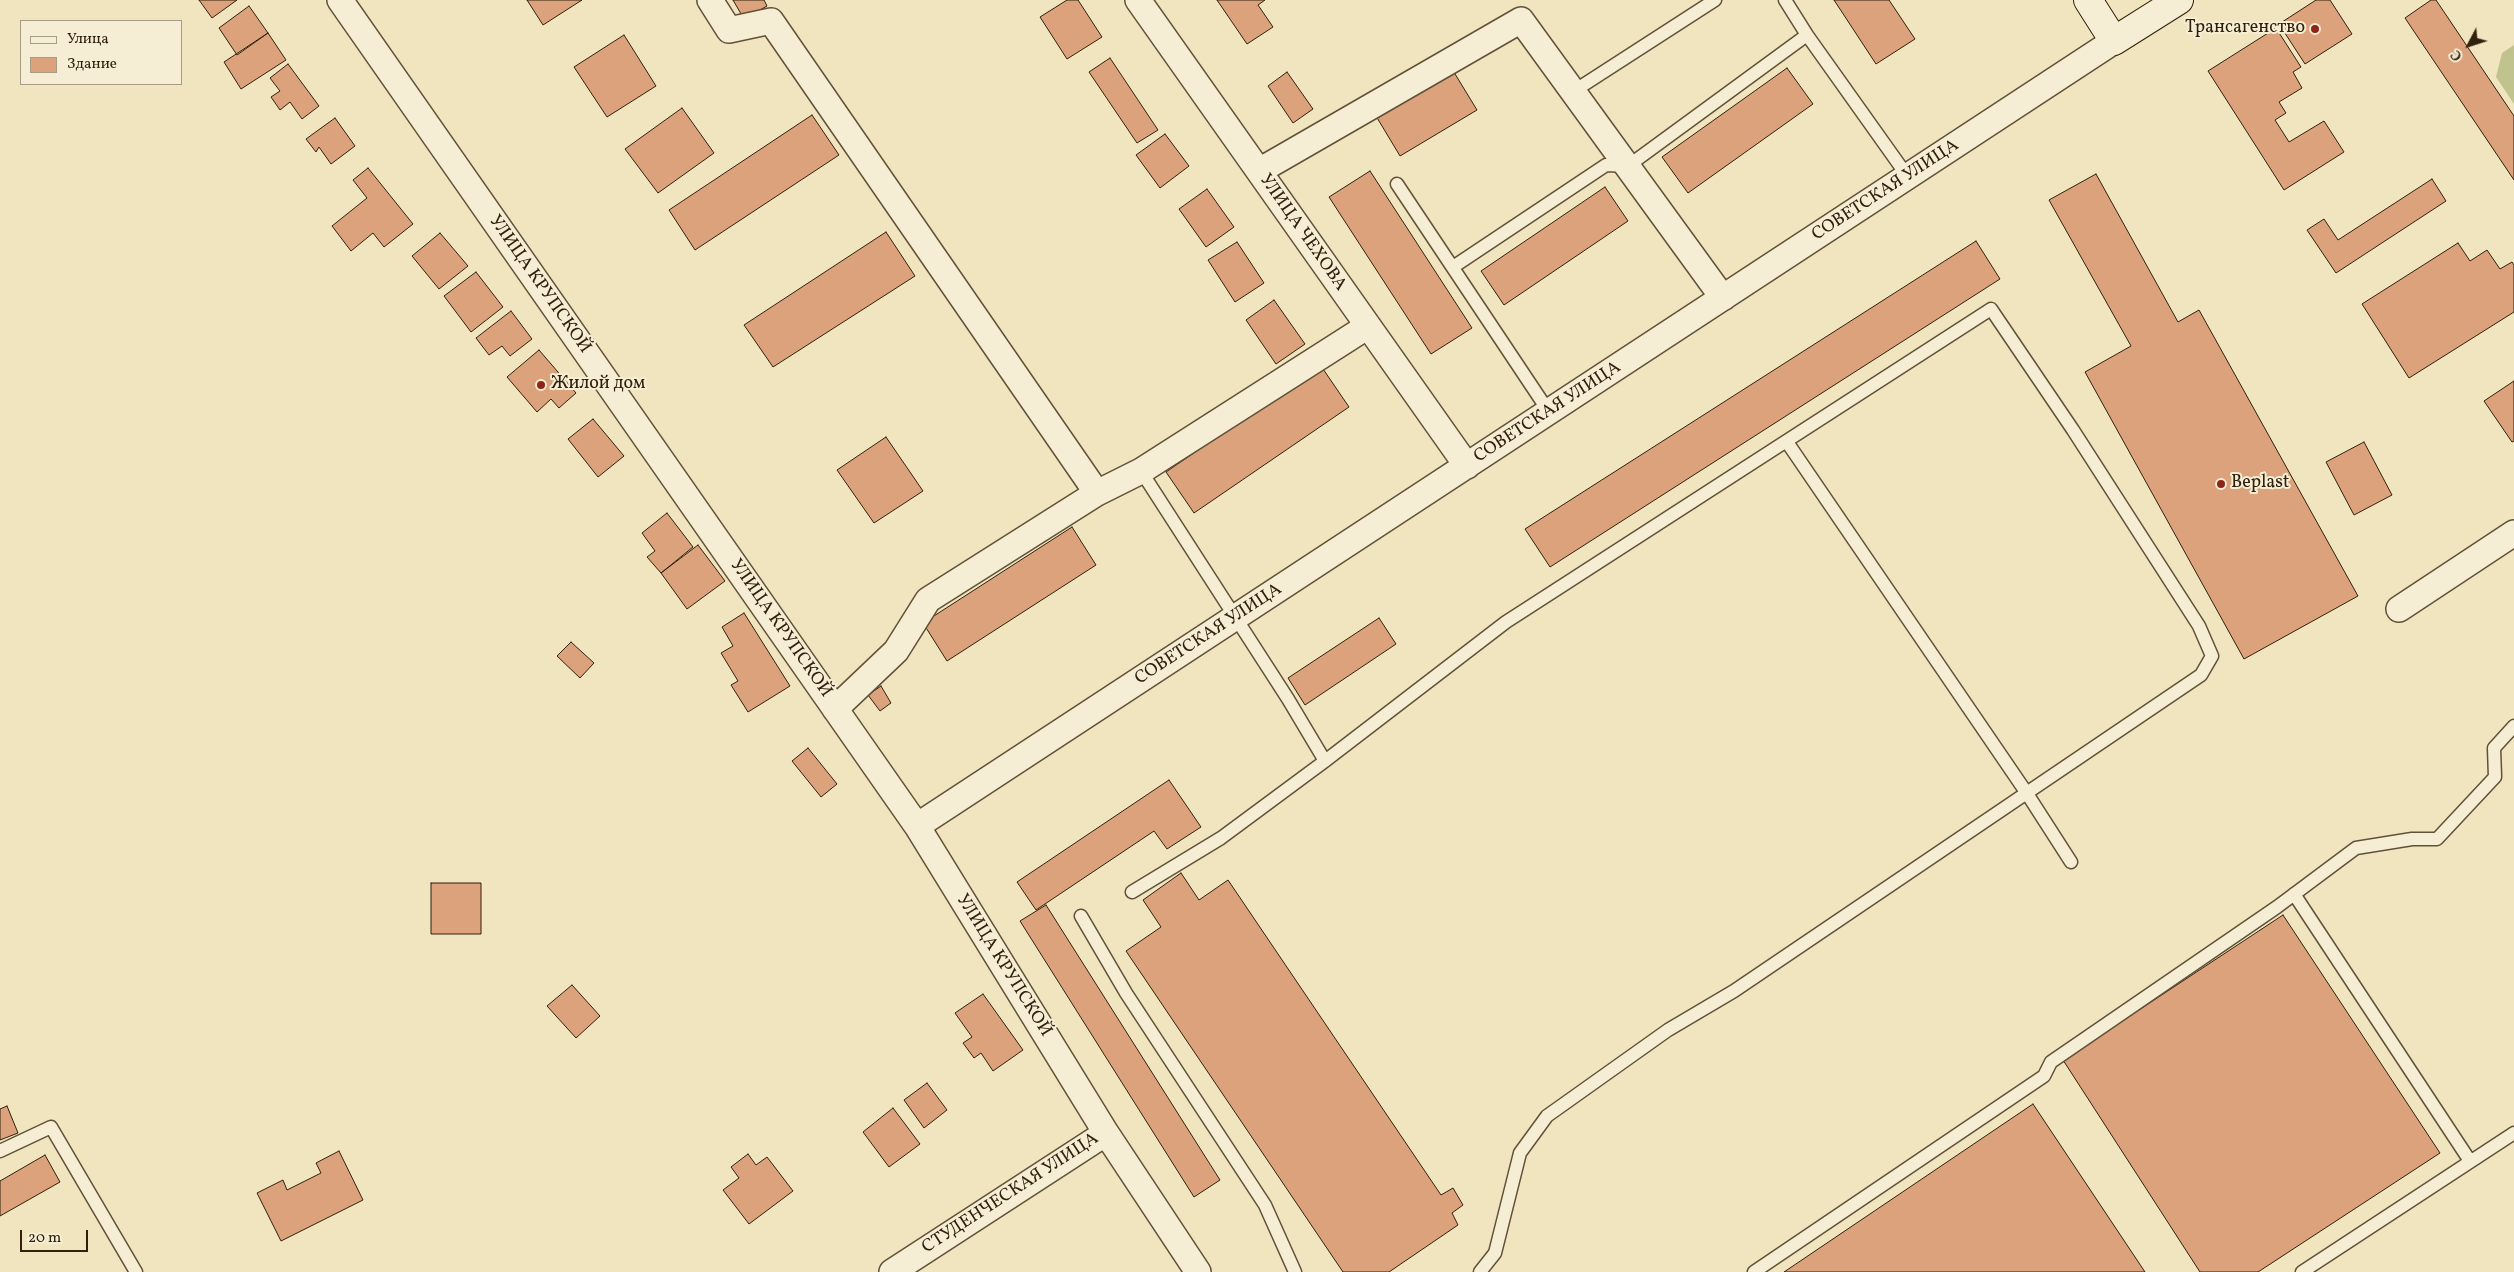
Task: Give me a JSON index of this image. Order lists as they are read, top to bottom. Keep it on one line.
{"streets":{"main road":["СОВЕТСКАЯ УЛИЦА"],"street":["УЛИЦА ЧЕХОВА","УЛИЦА КРУПСКОЙ","СТУДЕНЧЕСКАЯ УЛИЦА"]},"crossings":[["СОВЕТСКАЯ УЛИЦА","УЛИЦА ЧЕХОВА"],["СОВЕТСКАЯ УЛИЦА","УЛИЦА КРУПСКОЙ"],["УЛИЦА КРУПСКОЙ","СТУДЕНЧЕСКАЯ УЛИЦА"]],"places":["Трансагенство","Жилой дом","Beplast"],"legend":["Улица","Здание"],"scale_bar":"20 m","north":"bottom left"}
